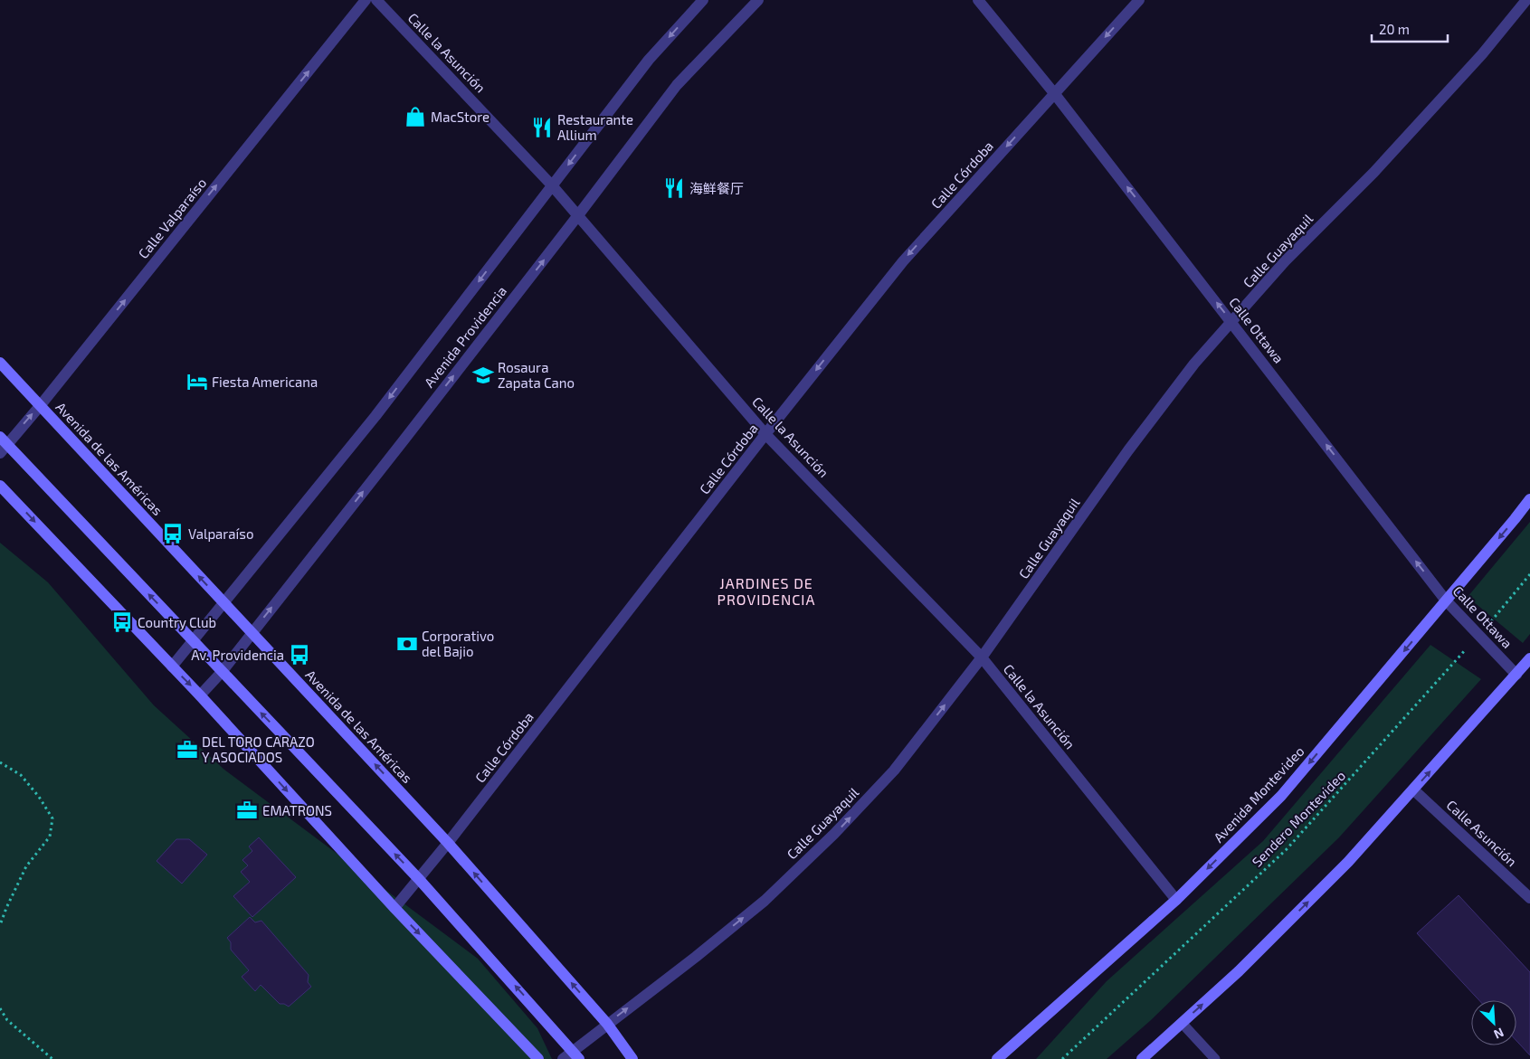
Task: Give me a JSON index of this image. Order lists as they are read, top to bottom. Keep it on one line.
{"streets":{"main road":["Avenida de las Américas","Avenida Montevideo"],"street":["Calle la Asunción","Calle Córdoba","Calle Valparaíso","Calle Guayaquil","Calle Ottawa","Avenida Providencia","Calle Asunción"],"path":["Sendero Montevideo"]},"crossings":[["Calle la Asunción","Calle Córdoba"],["Calle la Asunción","Calle Guayaquil"],["Calle la Asunción","Avenida Providencia"],["Calle la Asunción","Avenida Montevideo"],["Calle Córdoba","Calle Ottawa"],["Calle Córdoba","Avenida de las Américas"],["Calle Valparaíso","Avenida de las Américas"],["Calle Guayaquil","Calle Ottawa"],["Calle Guayaquil","Avenida de las Américas"],["Calle Ottawa","Avenida Montevideo"],["Calle Ottawa","Sendero Montevideo"],["Avenida Providencia","Avenida de las Américas"]],"one_way":["Calle Córdoba","Calle Valparaíso","Calle Guayaquil","Calle Ottawa"],"districts":["JARDINES DE PROVIDENCIA"],"places":{"shop":["MacStore"],"restaurant":["Restaurante Allium","海鲜餐厅"],"school or university":["Rosaura Zapata Cano"],"hotel":["Fiesta Americana"],"bus stop":["Valparaíso","Country Club","Av. Providencia"],"bank":["Corporativo del Bajio"],"office":["DEL TORO CARAZO Y ASOCIADOS","EMATRONS"]},"scale_bar":"20 m","north":"bottom right"}
